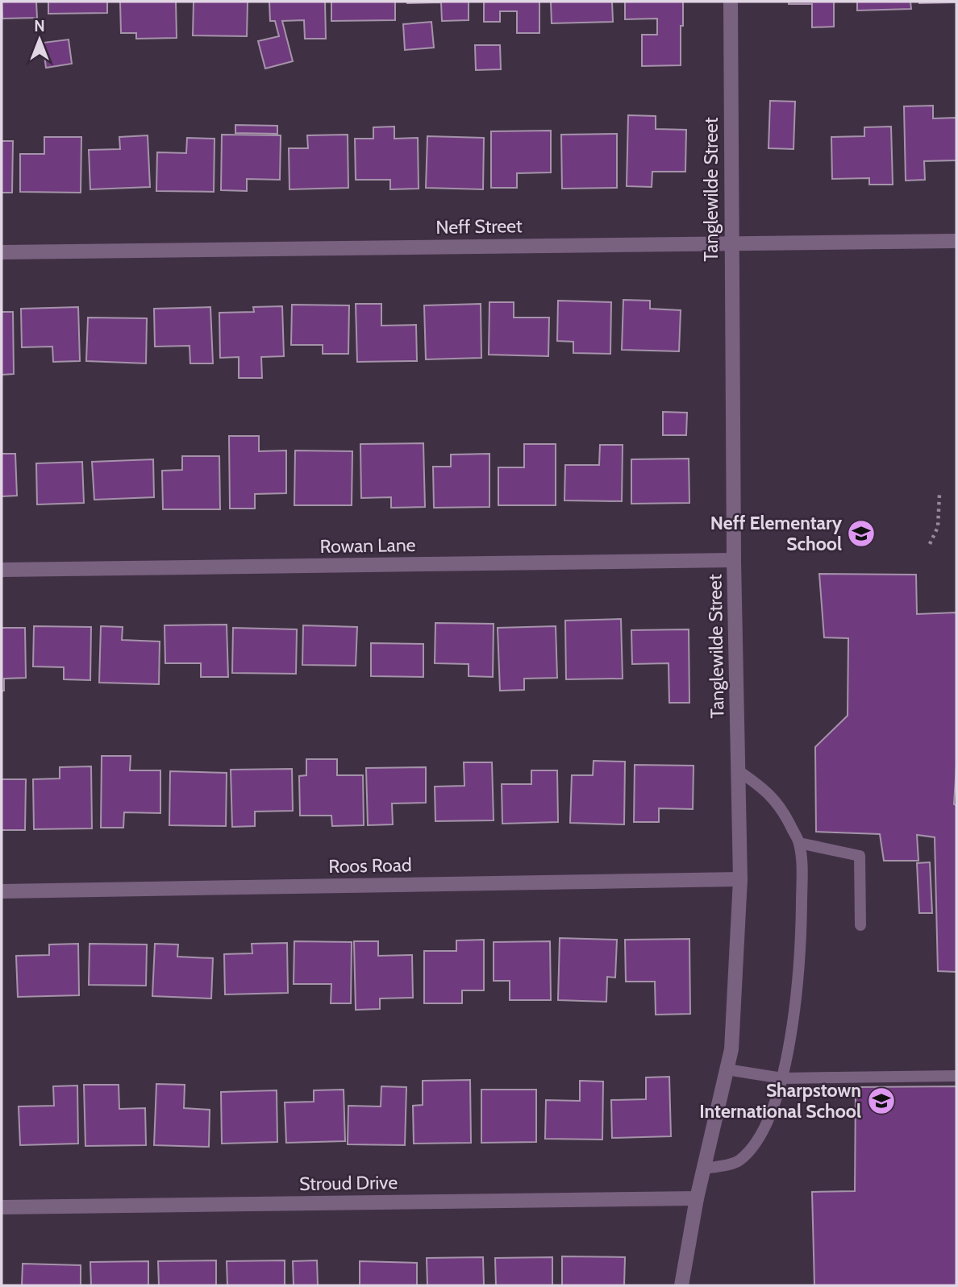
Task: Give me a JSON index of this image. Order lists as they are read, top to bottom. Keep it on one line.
{"streets":{"street":["Tanglewilde Street","Neff Street","Rowan Lane","Roos Road","Stroud Drive"]},"crossings":[["Tanglewilde Street","Neff Street"],["Tanglewilde Street","Rowan Lane"],["Tanglewilde Street","Roos Road"],["Tanglewilde Street","Stroud Drive"]],"places":{"school or university":["Neff Elementary School","Sharpstown International School"]},"north":"top"}
